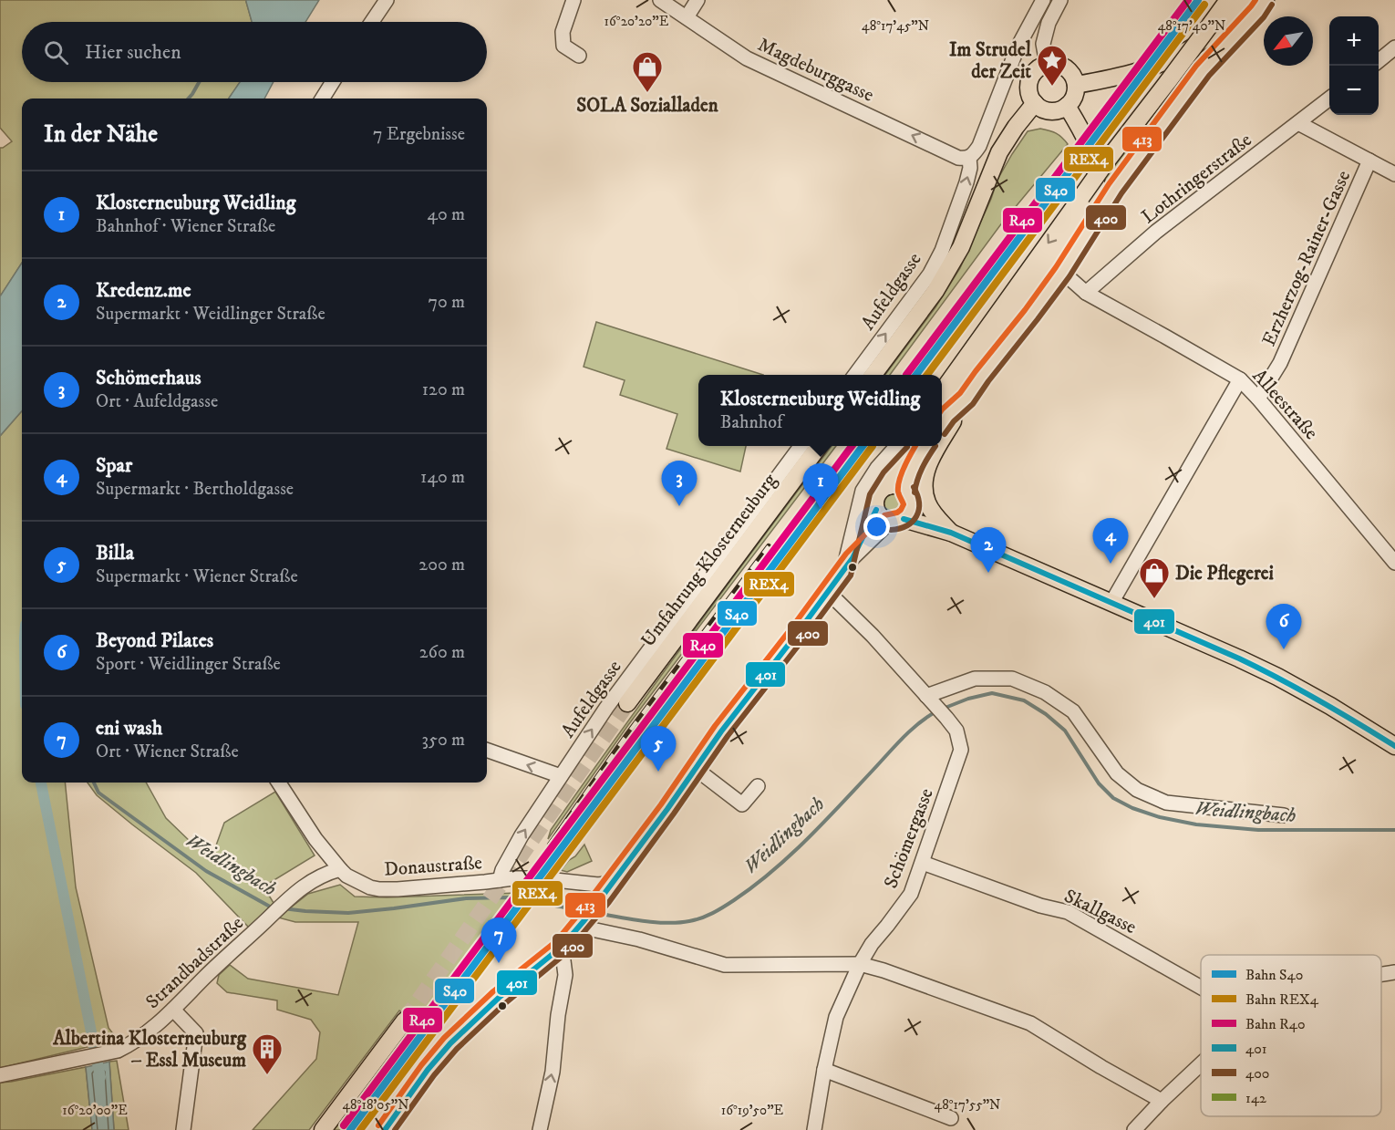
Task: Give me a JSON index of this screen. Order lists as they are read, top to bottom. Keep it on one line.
{"streets":{"main road":["Umfahrung Klosterneuburg"],"street":["Magdeburggasse","Lothringerstraße","Erzherzog-Rainer-Gasse","Aufeldgasse","Alleestraße","Schömergasse","Donaustraße","Skallgasse","Strandbadstraße"]},"crossings":[["Magdeburggasse","Aufeldgasse"],["Lothringerstraße","Alleestraße"],["Erzherzog-Rainer-Gasse","Alleestraße"],["Aufeldgasse","Donaustraße"],["Schömergasse","Skallgasse"],["Donaustraße","Strandbadstraße"]],"one_way":["Magdeburggasse"],"water":["Weidlingbach"],"places":{"place":["Im Strudel der Zeit"],"shop":["SOLA Sozialladen","Die Pflegerei"],"building":["Albertina Klosterneuburg – Essl Museum"]},"lines":["rail line S40","rail line R40","transit line 413","rail line REX4","transit line 400","transit line 401"],"legend":["Bahn S40","Bahn REX4","Bahn R40","401","400","142"],"north":"bottom left","page":{"map_buttons":["+","−"],"search":"Hier suchen","heading":["In der Nähe","7 Ergebnisse"],"list":[{"mark":"1","name":"Klosterneuburg Weidling","note":"Bahnhof · Wiener Straße","value":"40 m"},{"mark":"2","name":"Kredenz.me","note":"Supermarkt · Weidlinger Straße","value":"70 m"},{"mark":"3","name":"Schömerhaus","note":"Ort · Aufeldgasse","value":"120 m"},{"mark":"4","name":"Spar","note":"Supermarkt · Bertholdgasse","value":"140 m"},{"mark":"5","name":"Billa","note":"Supermarkt · Wiener Straße","value":"200 m"},{"mark":"6","name":"Beyond Pilates","note":"Sport · Weidlinger Straße","value":"260 m"},{"mark":"7","name":"eni wash","note":"Ort · Wiener Straße","value":"350 m"}],"popup":["Klosterneuburg Weidling","Bahnhof"],"pins":["3","1","4","2","6","5","7"]},"coordinates":["16°20'20\"E","48°17'45\"N","48°17'40\"N","48°18'05\"N","48°17'55\"N","16°20'00\"E","16°19'50\"E"]}
